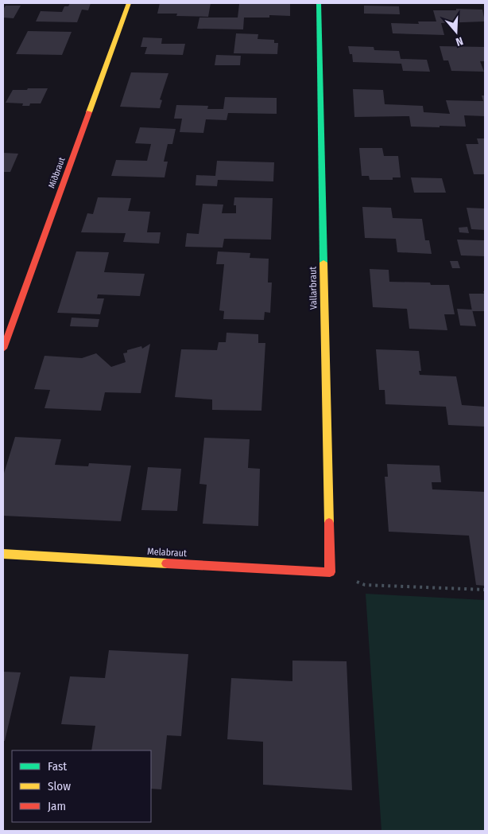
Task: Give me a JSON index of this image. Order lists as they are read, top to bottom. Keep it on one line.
{"streets":{"street":["Miðbraut","Vallarbraut","Melabraut"]},"crossings":[["Vallarbraut","Melabraut"]],"legend":["Fast","Slow","Jam"],"north":"bottom"}
